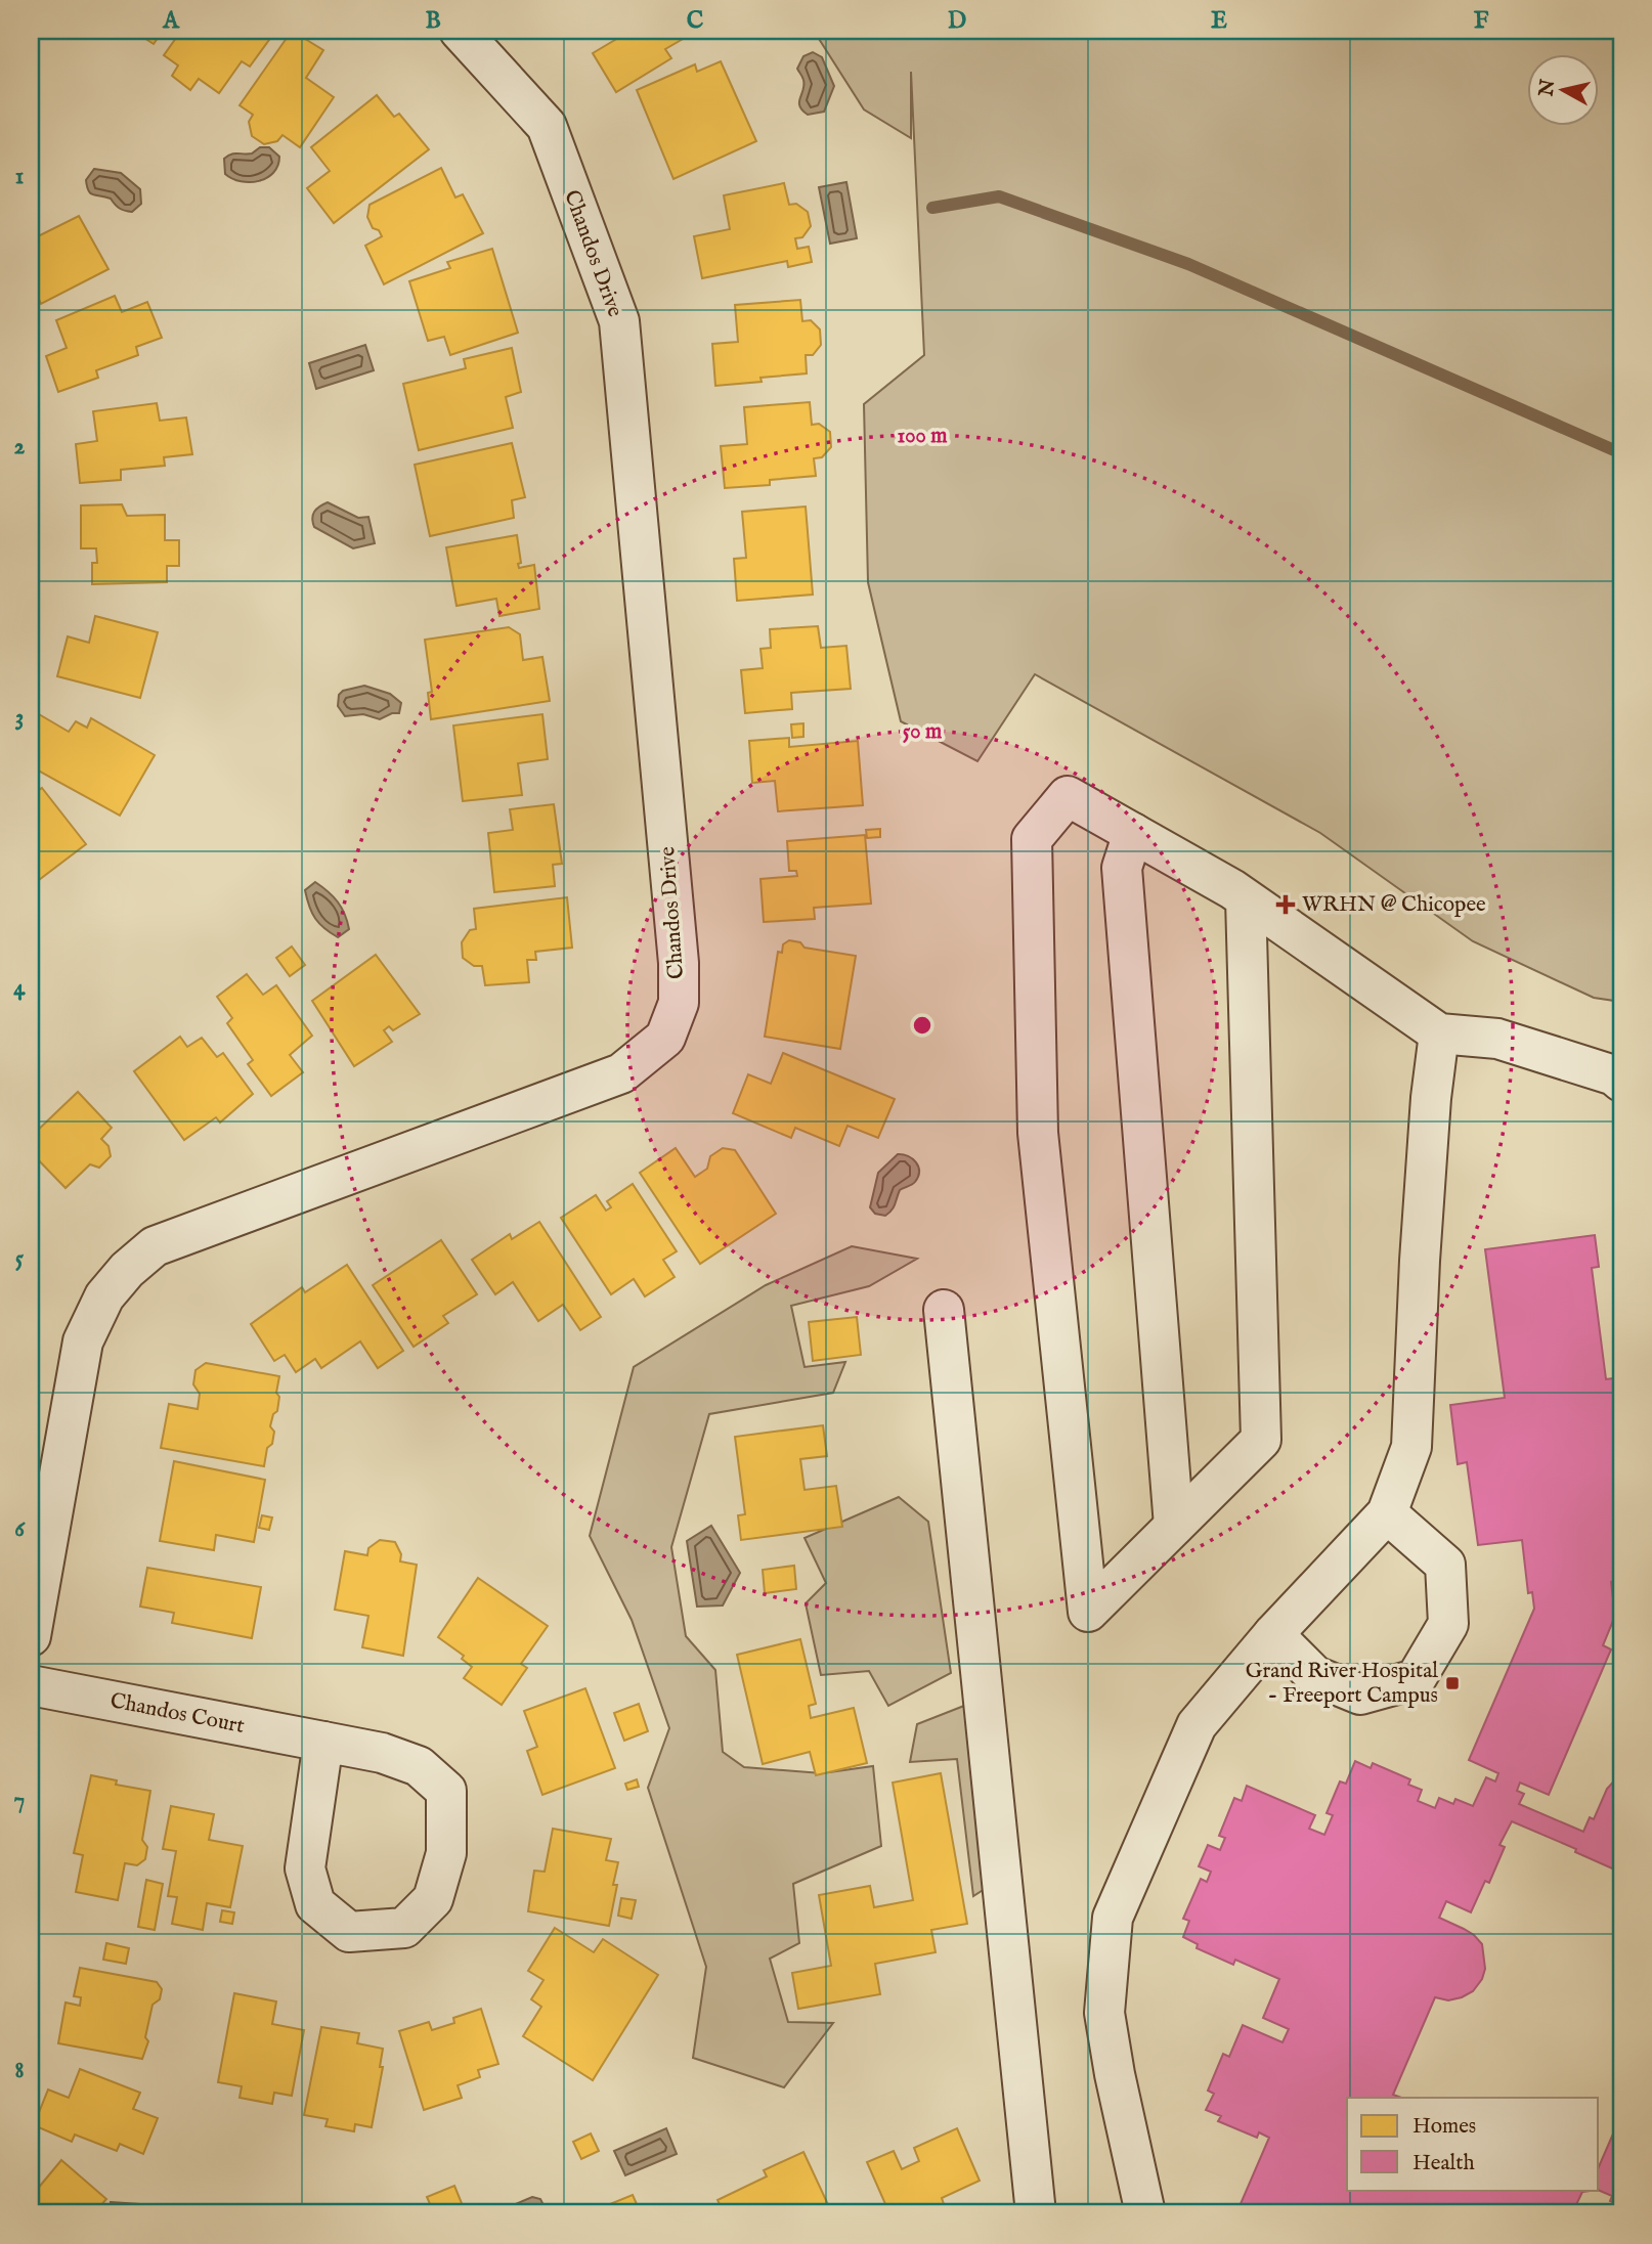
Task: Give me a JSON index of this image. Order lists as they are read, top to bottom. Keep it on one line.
{"streets":{"street":["Chandos Drive","Chandos Court"]},"places":{"health":["WRHN @ Chicopee"],"transit":["Grand River Hospital - Freeport Campus"]},"legend":["Homes","Health"],"north":"left","grid":{"columns":["A","B","C","D","E","F"],"rows":["1","2","3","4","5","6","7","8"]},"rings":["100 m","50 m"]}
